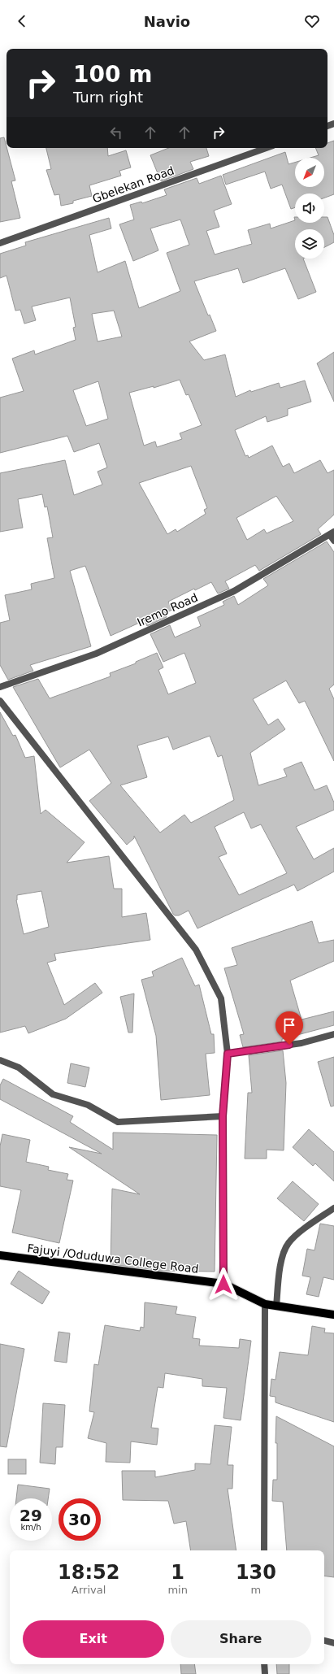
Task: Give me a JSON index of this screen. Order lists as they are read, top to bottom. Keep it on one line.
{"streets":{"main road":["Fajuyi /Oduduwa College Road"],"street":["Gbelekan Road","Iremo Road"]},"north":"bottom left","page":{"header":"Navio","turn":["100 m","Turn right"],"speed":"29 km/h","limit":"30","eta":["18:52","Arrival","1","min","130","m"],"buttons":["Exit","Share"]}}
